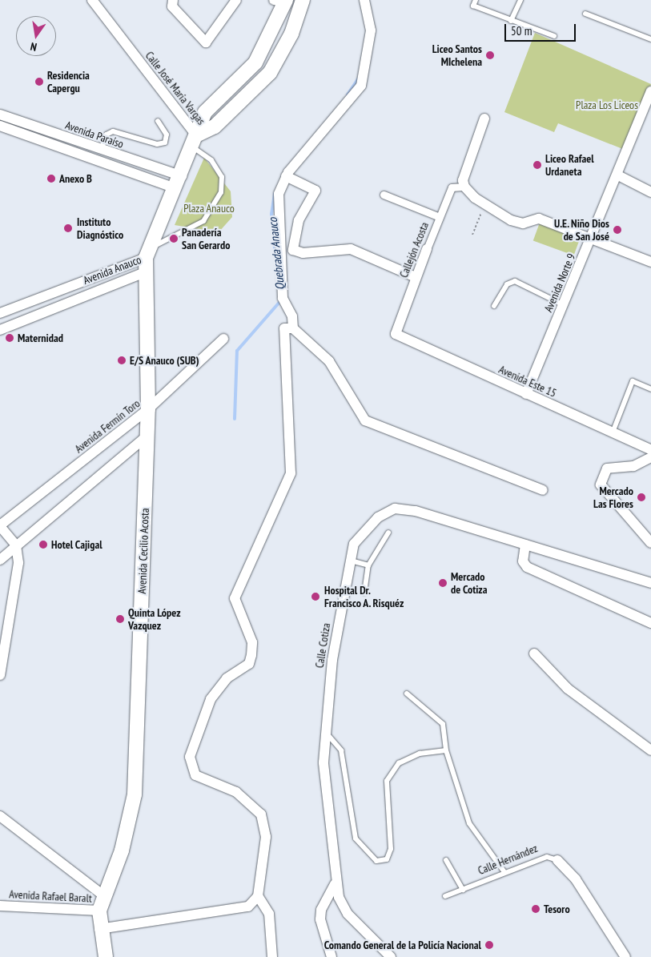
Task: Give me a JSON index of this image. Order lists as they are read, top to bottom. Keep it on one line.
{"streets":{"main road":["Avenida Anauco","Avenida Cecilio Acosta"],"street":["Calle José María Vargas","Avenida Paraíso","Callejón Acosta","Avenida Norte 9","Avenida Este 15","Avenida Fermín Toro","Calle Cotiza","Calle Hernández","Avenida Rafael Baralt"]},"crossings":[["Calle José María Vargas","Avenida Anauco"],["Avenida Paraíso","Avenida Anauco"],["Callejón Acosta","Avenida Este 15"],["Avenida Anauco","Avenida Cecilio Acosta"],["Avenida Norte 9","Avenida Este 15"],["Avenida Fermín Toro","Avenida Cecilio Acosta"],["Avenida Cecilio Acosta","Avenida Rafael Baralt"]],"water":["Quebrada Anauco"],"parks":["Plaza Los Liceos","Plaza Anauco"],"places":["Liceo Santos MIchelena","Residencia Capergu","Liceo Rafael Urdaneta","Anexo B","Instituto Diagnóstico","U.E. Niño Dios de San José","Panadería San Gerardo","Maternidad","E/S Anauco (SUB)","Mercado Las Flores","Hotel Cajigal","Mercado de Cotiza","Hospital Dr. Francisco A. Risquéz","Quinta López Vazquez","Tesoro","Comando General de la Policía Nacional"],"scale_bar":"50 m","north":"bottom"}
